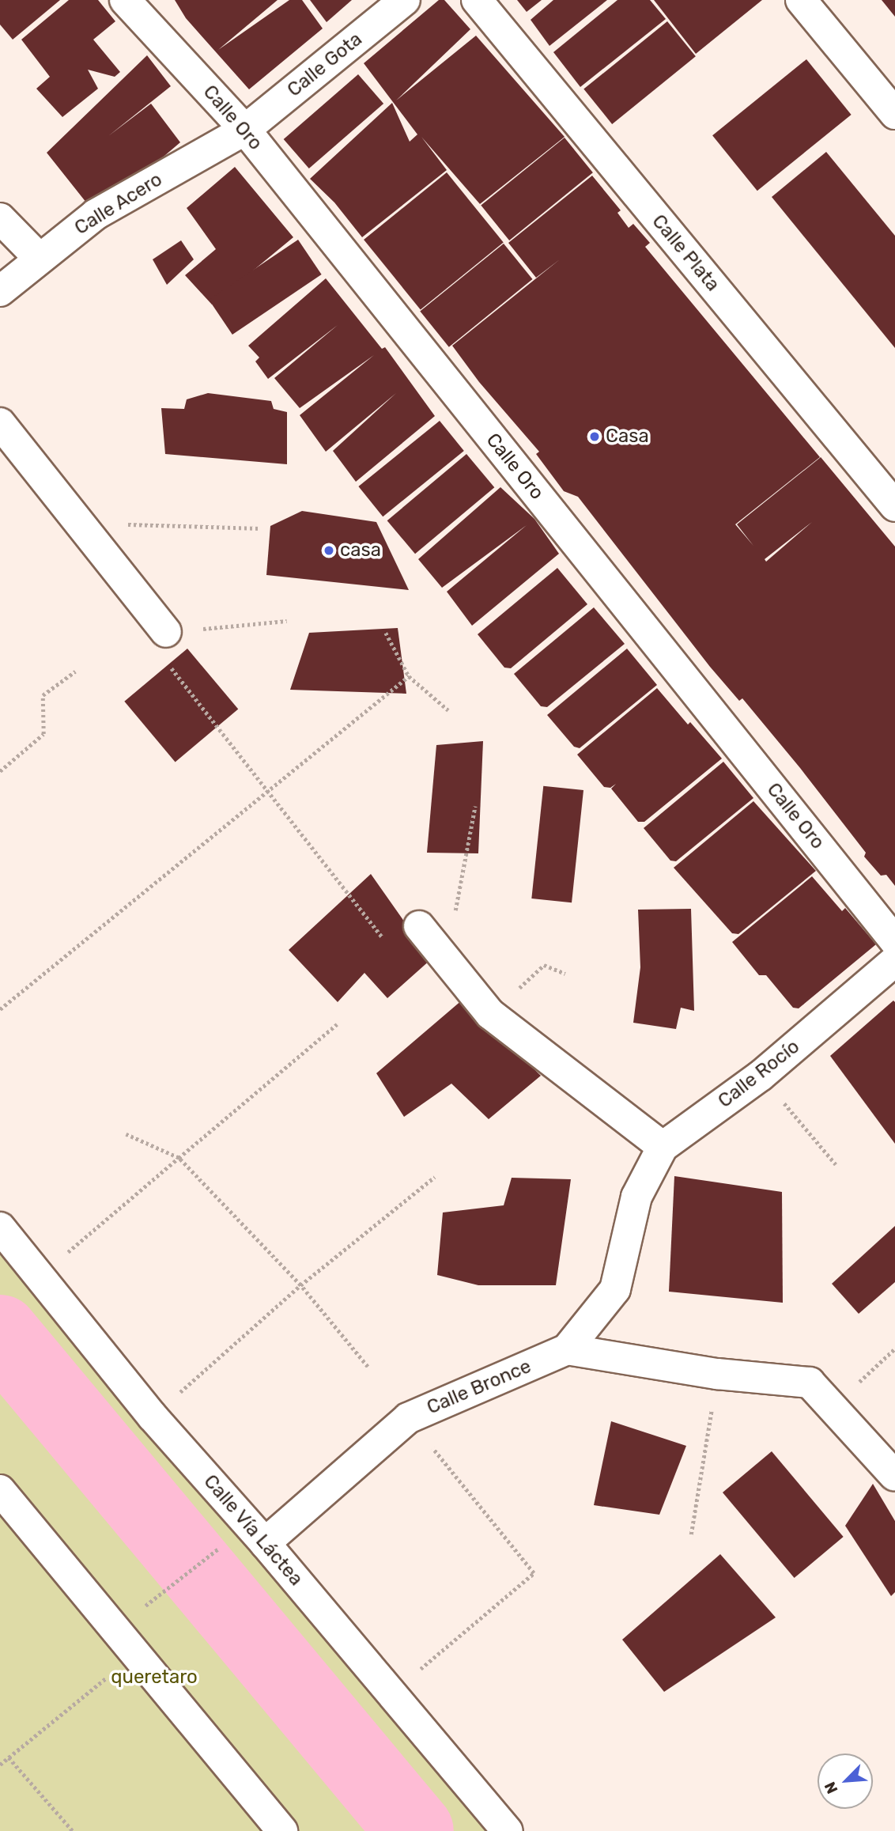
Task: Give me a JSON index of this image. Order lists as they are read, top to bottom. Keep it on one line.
{"streets":{"street":["Calle Gota","Calle Oro","Calle Acero","Calle Plata","Calle Rocío","Calle Bronce","Calle Vía Láctea"]},"crossings":[["Calle Gota","Calle Oro"],["Calle Gota","Calle Acero"],["Calle Oro","Calle Acero"],["Calle Rocío","Calle Bronce"],["Calle Bronce","Calle Vía Láctea"]],"parks":["queretaro"],"places":["Casa","casa"],"north":"bottom left"}
